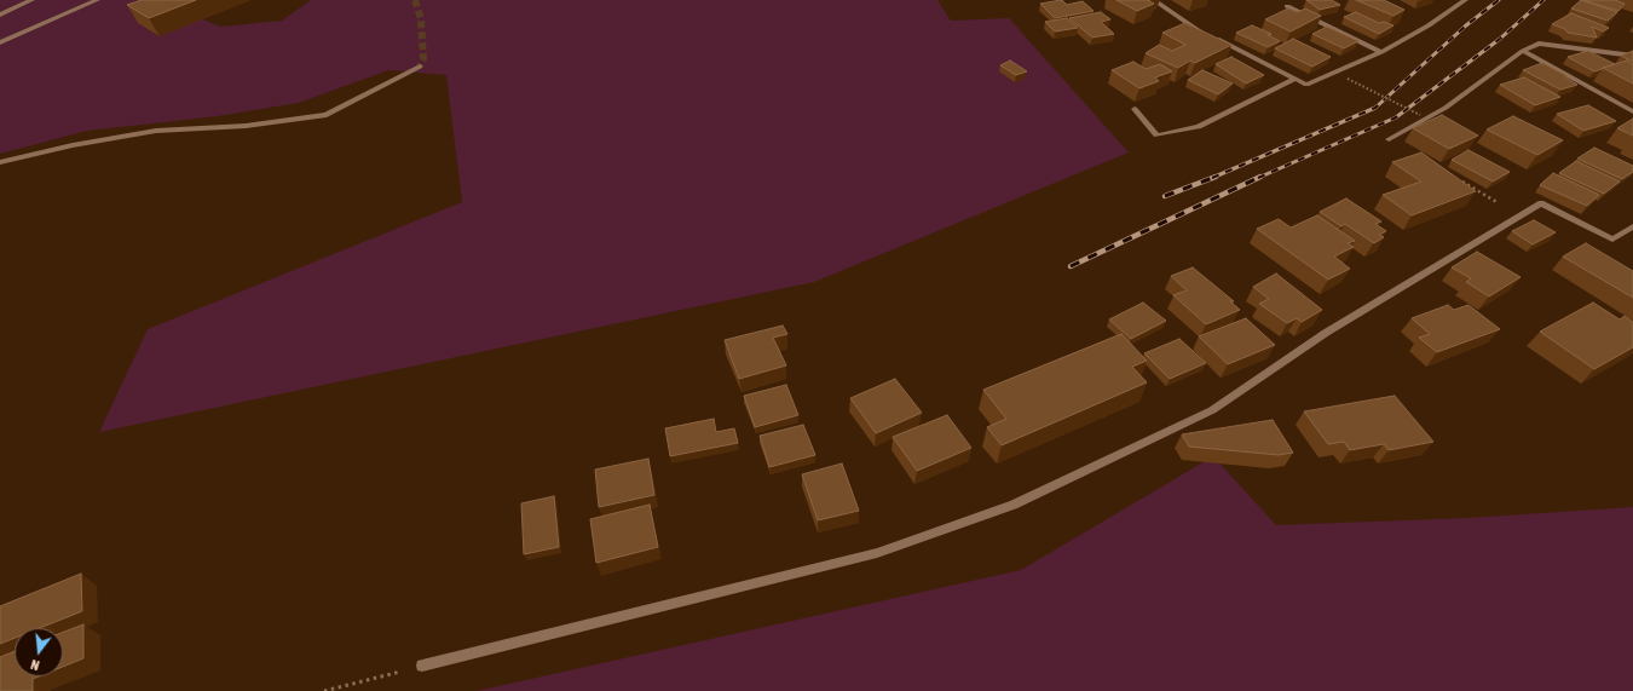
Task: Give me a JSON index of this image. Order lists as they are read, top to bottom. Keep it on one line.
{"north":"bottom"}
